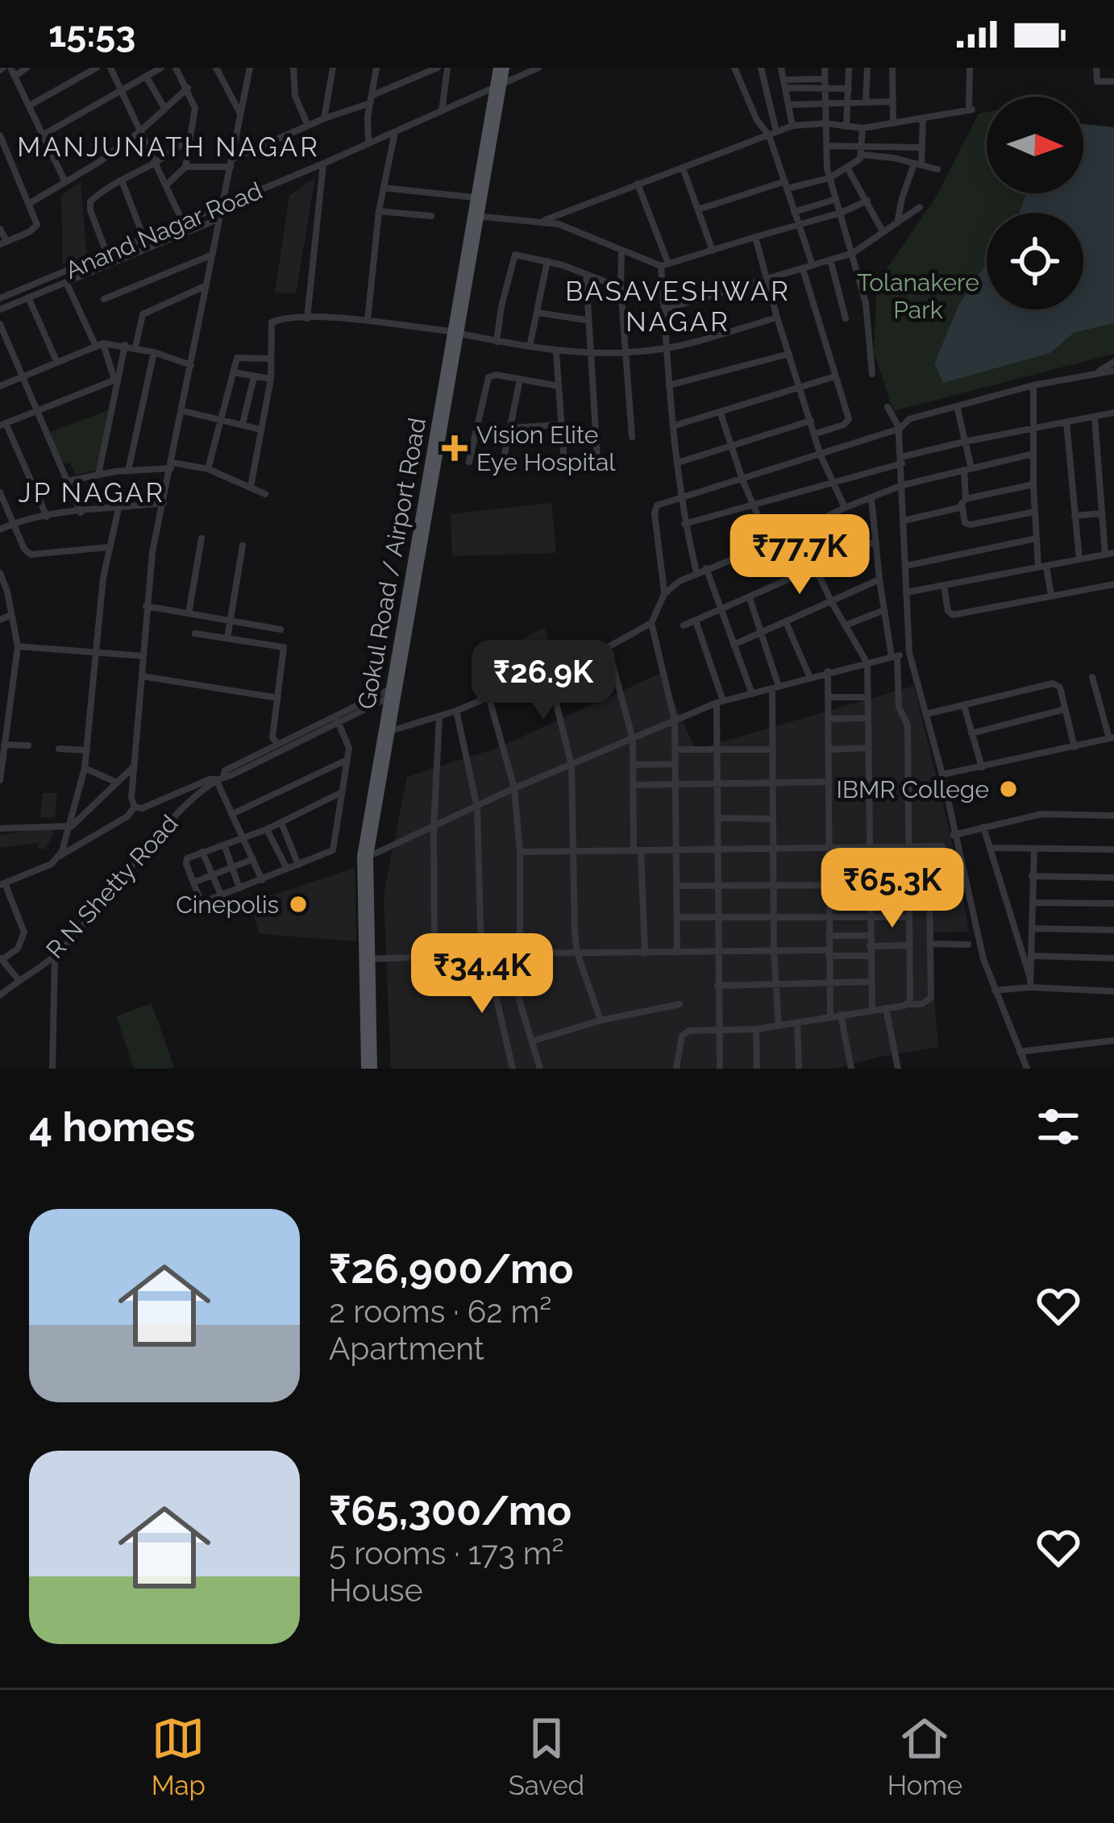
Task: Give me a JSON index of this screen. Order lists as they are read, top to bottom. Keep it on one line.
{"streets":{"main road":["Gokul Road / Airport Road"],"street":["Anand Nagar Road","R N Shetty Road"]},"crossings":[["Anand Nagar Road","Gokul Road / Airport Road"],["Gokul Road / Airport Road","R N Shetty Road"]],"districts":["MANJUNATH NAGAR","BASAVESHWAR NAGAR","JP NAGAR"],"parks":["Tolanakere Park"],"places":{"health":["Vision Elite Eye Hospital"],"other":["IBMR College","Cinepolis"]},"north":"right","page":{"status":"15:53","price":["₹77.7K","₹26.9K","₹65.3K","₹34.4K"],"heading":"4 homes","list":[{"name":"₹26,900/mo","note":"2 rooms · 62 m² · Apartment"},{"name":"₹65,300/mo","note":"5 rooms · 173 m² · House"}],"tabs":["Map","Saved","Home"]}}
